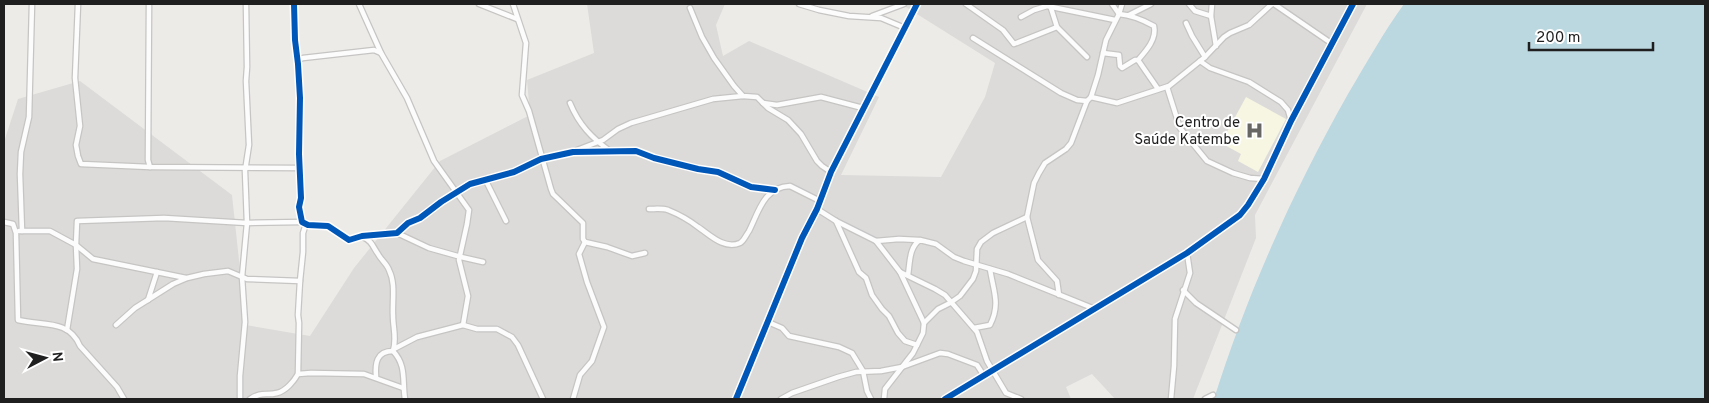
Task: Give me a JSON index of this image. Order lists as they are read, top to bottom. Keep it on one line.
{"places":{"hospital":["Centro de Saúde Katembe"]},"scale_bar":"200 m","north":"right"}
